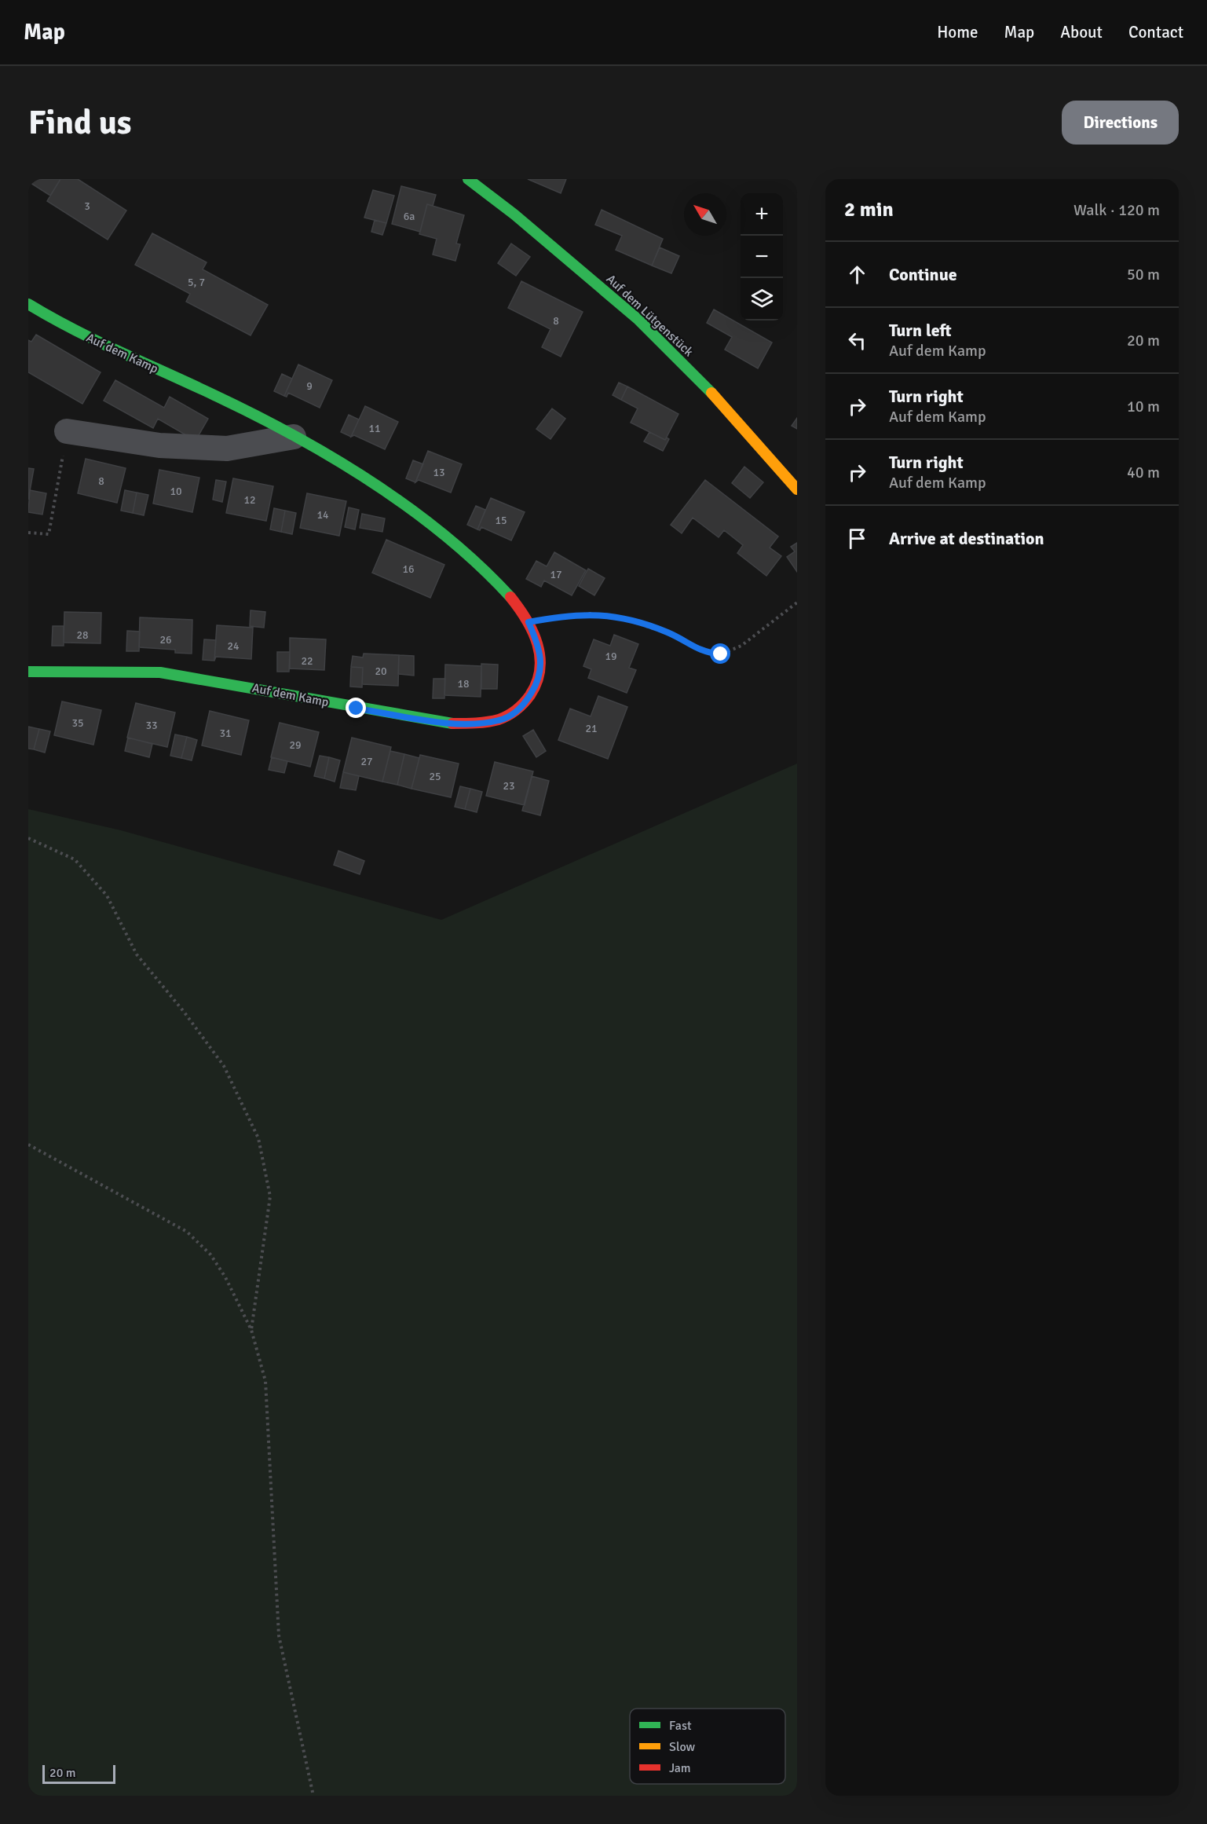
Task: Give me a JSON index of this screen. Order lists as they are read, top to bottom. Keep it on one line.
{"streets":{"street":["Auf dem Lütgenstück","Auf dem Kamp"]},"house_numbers":["3","6a","5, 7","8","9","11","13","8","10","12","14","15","16","17","28","26","24","19","22","20","18","35","33","21","31","29","27","25","23"],"legend":["Fast","Slow","Jam"],"scale_bar":"20 m","north":"top left","page":{"header":"Map","nav":["Home","Map","About","Contact"],"buttons":"Directions","title":"Find us","heading":["2 min","Walk · 120 m"],"map_buttons":["+","−"],"list":[["Continue","50 m"],["Turn left","Auf dem Kamp","20 m"],["Turn right","Auf dem Kamp","10 m"],["Turn right","Auf dem Kamp","40 m"],"Arrive at destination"],"scale":"20 m"}}
